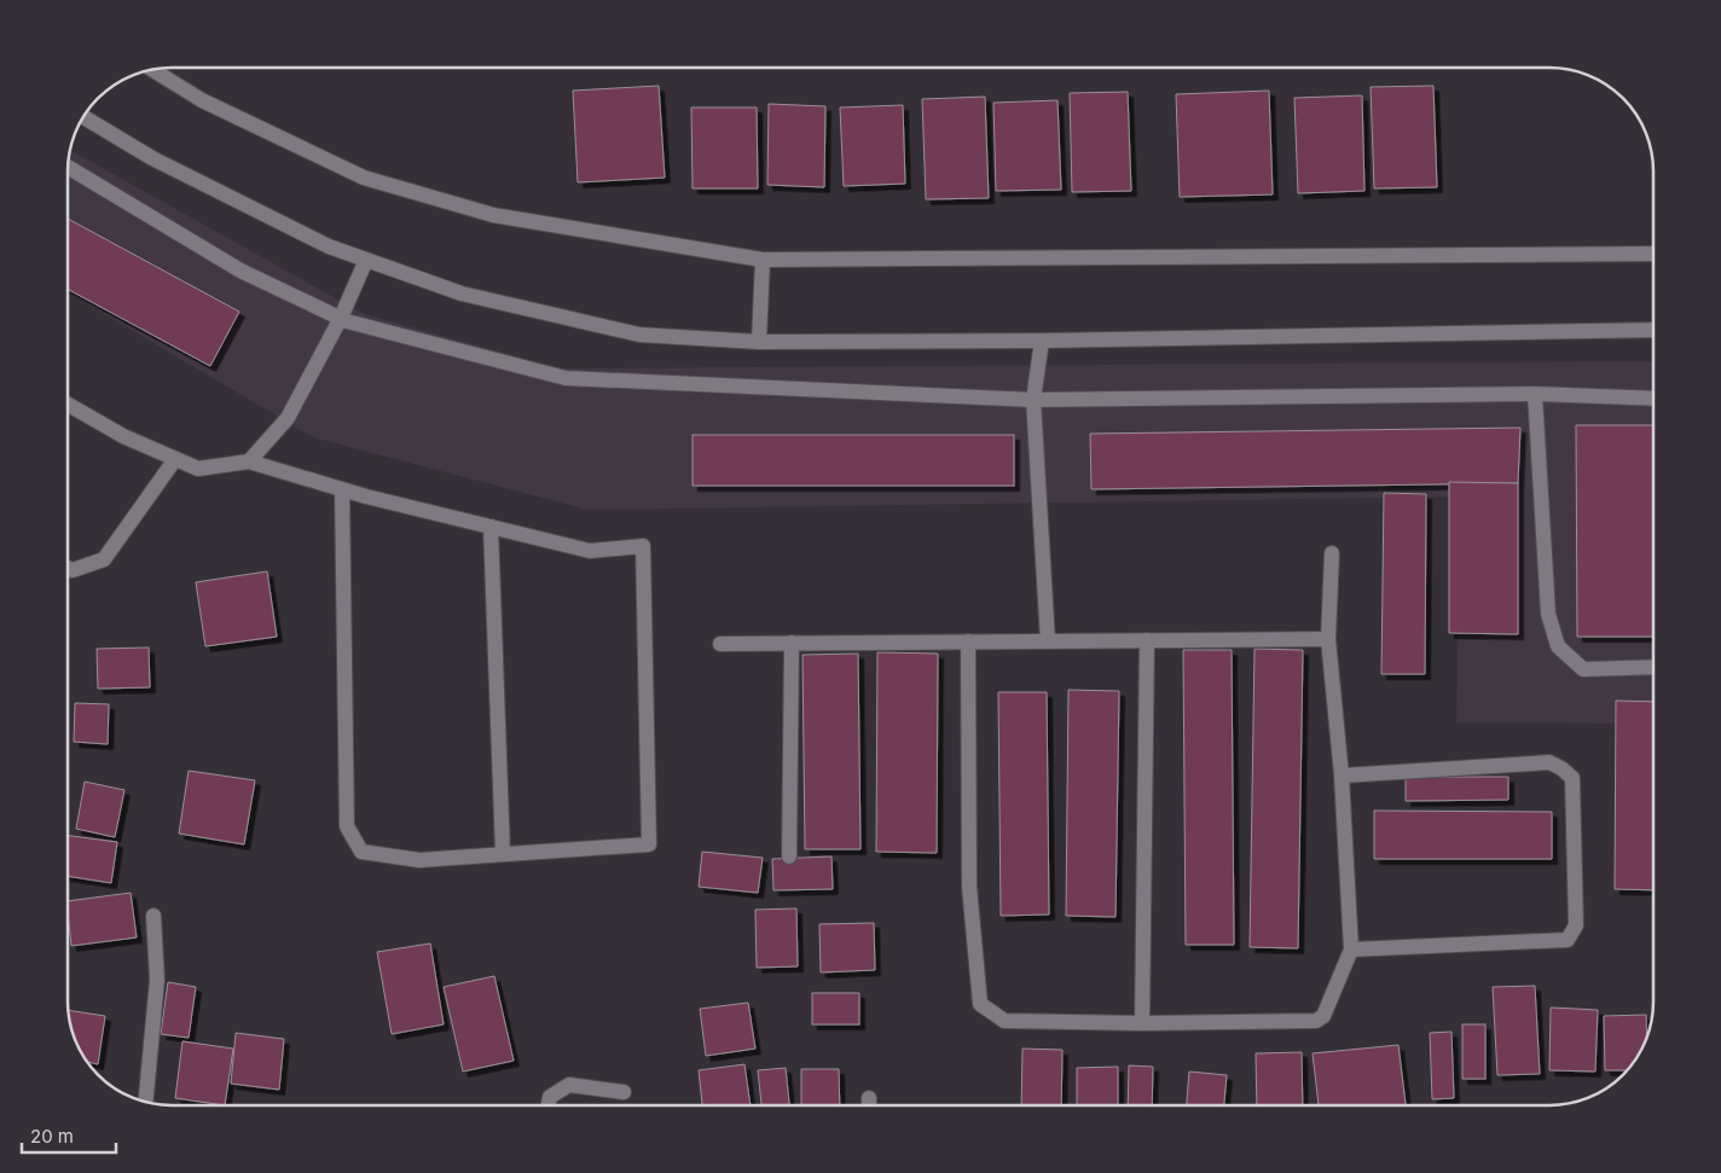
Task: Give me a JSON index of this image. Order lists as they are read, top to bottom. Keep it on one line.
{"scale_bar":"20 m"}
